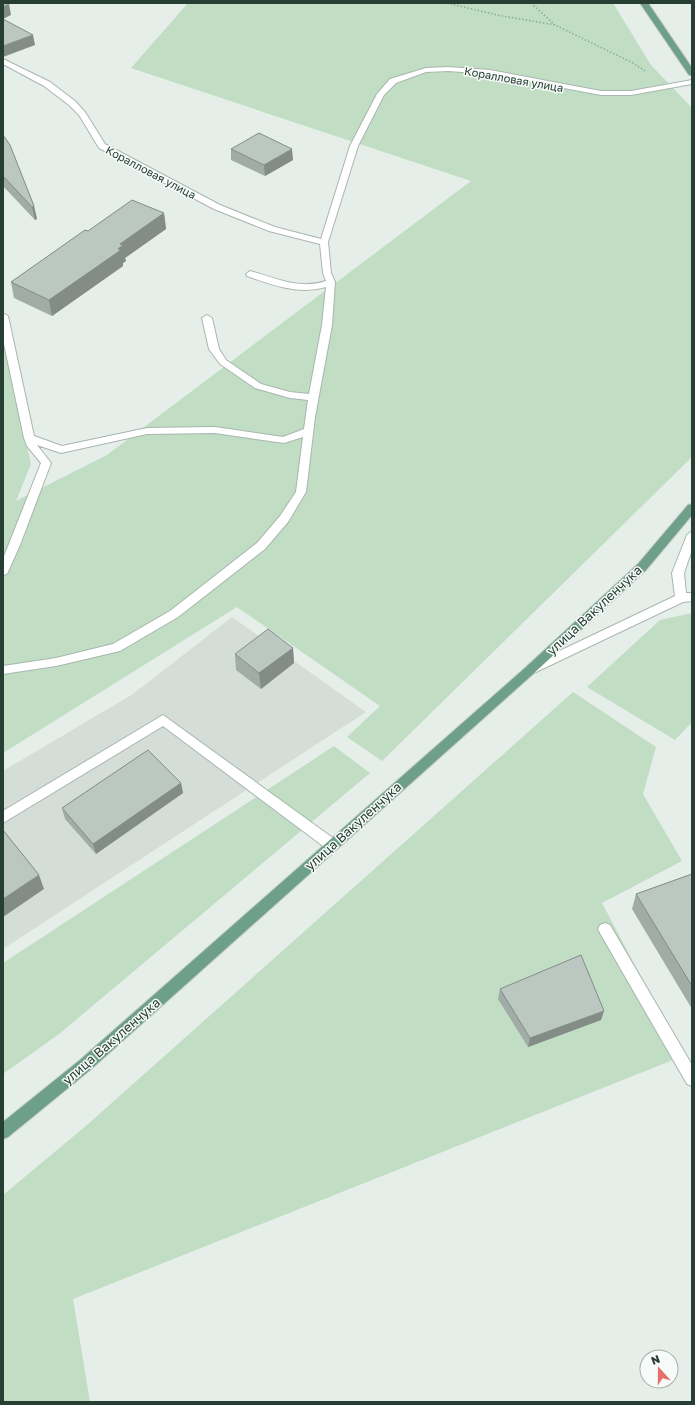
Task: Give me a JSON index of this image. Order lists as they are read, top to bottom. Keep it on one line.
{"streets":{"main road":["улица Вакуленчука"],"street":["Коралловая улица"]},"north":"top"}
